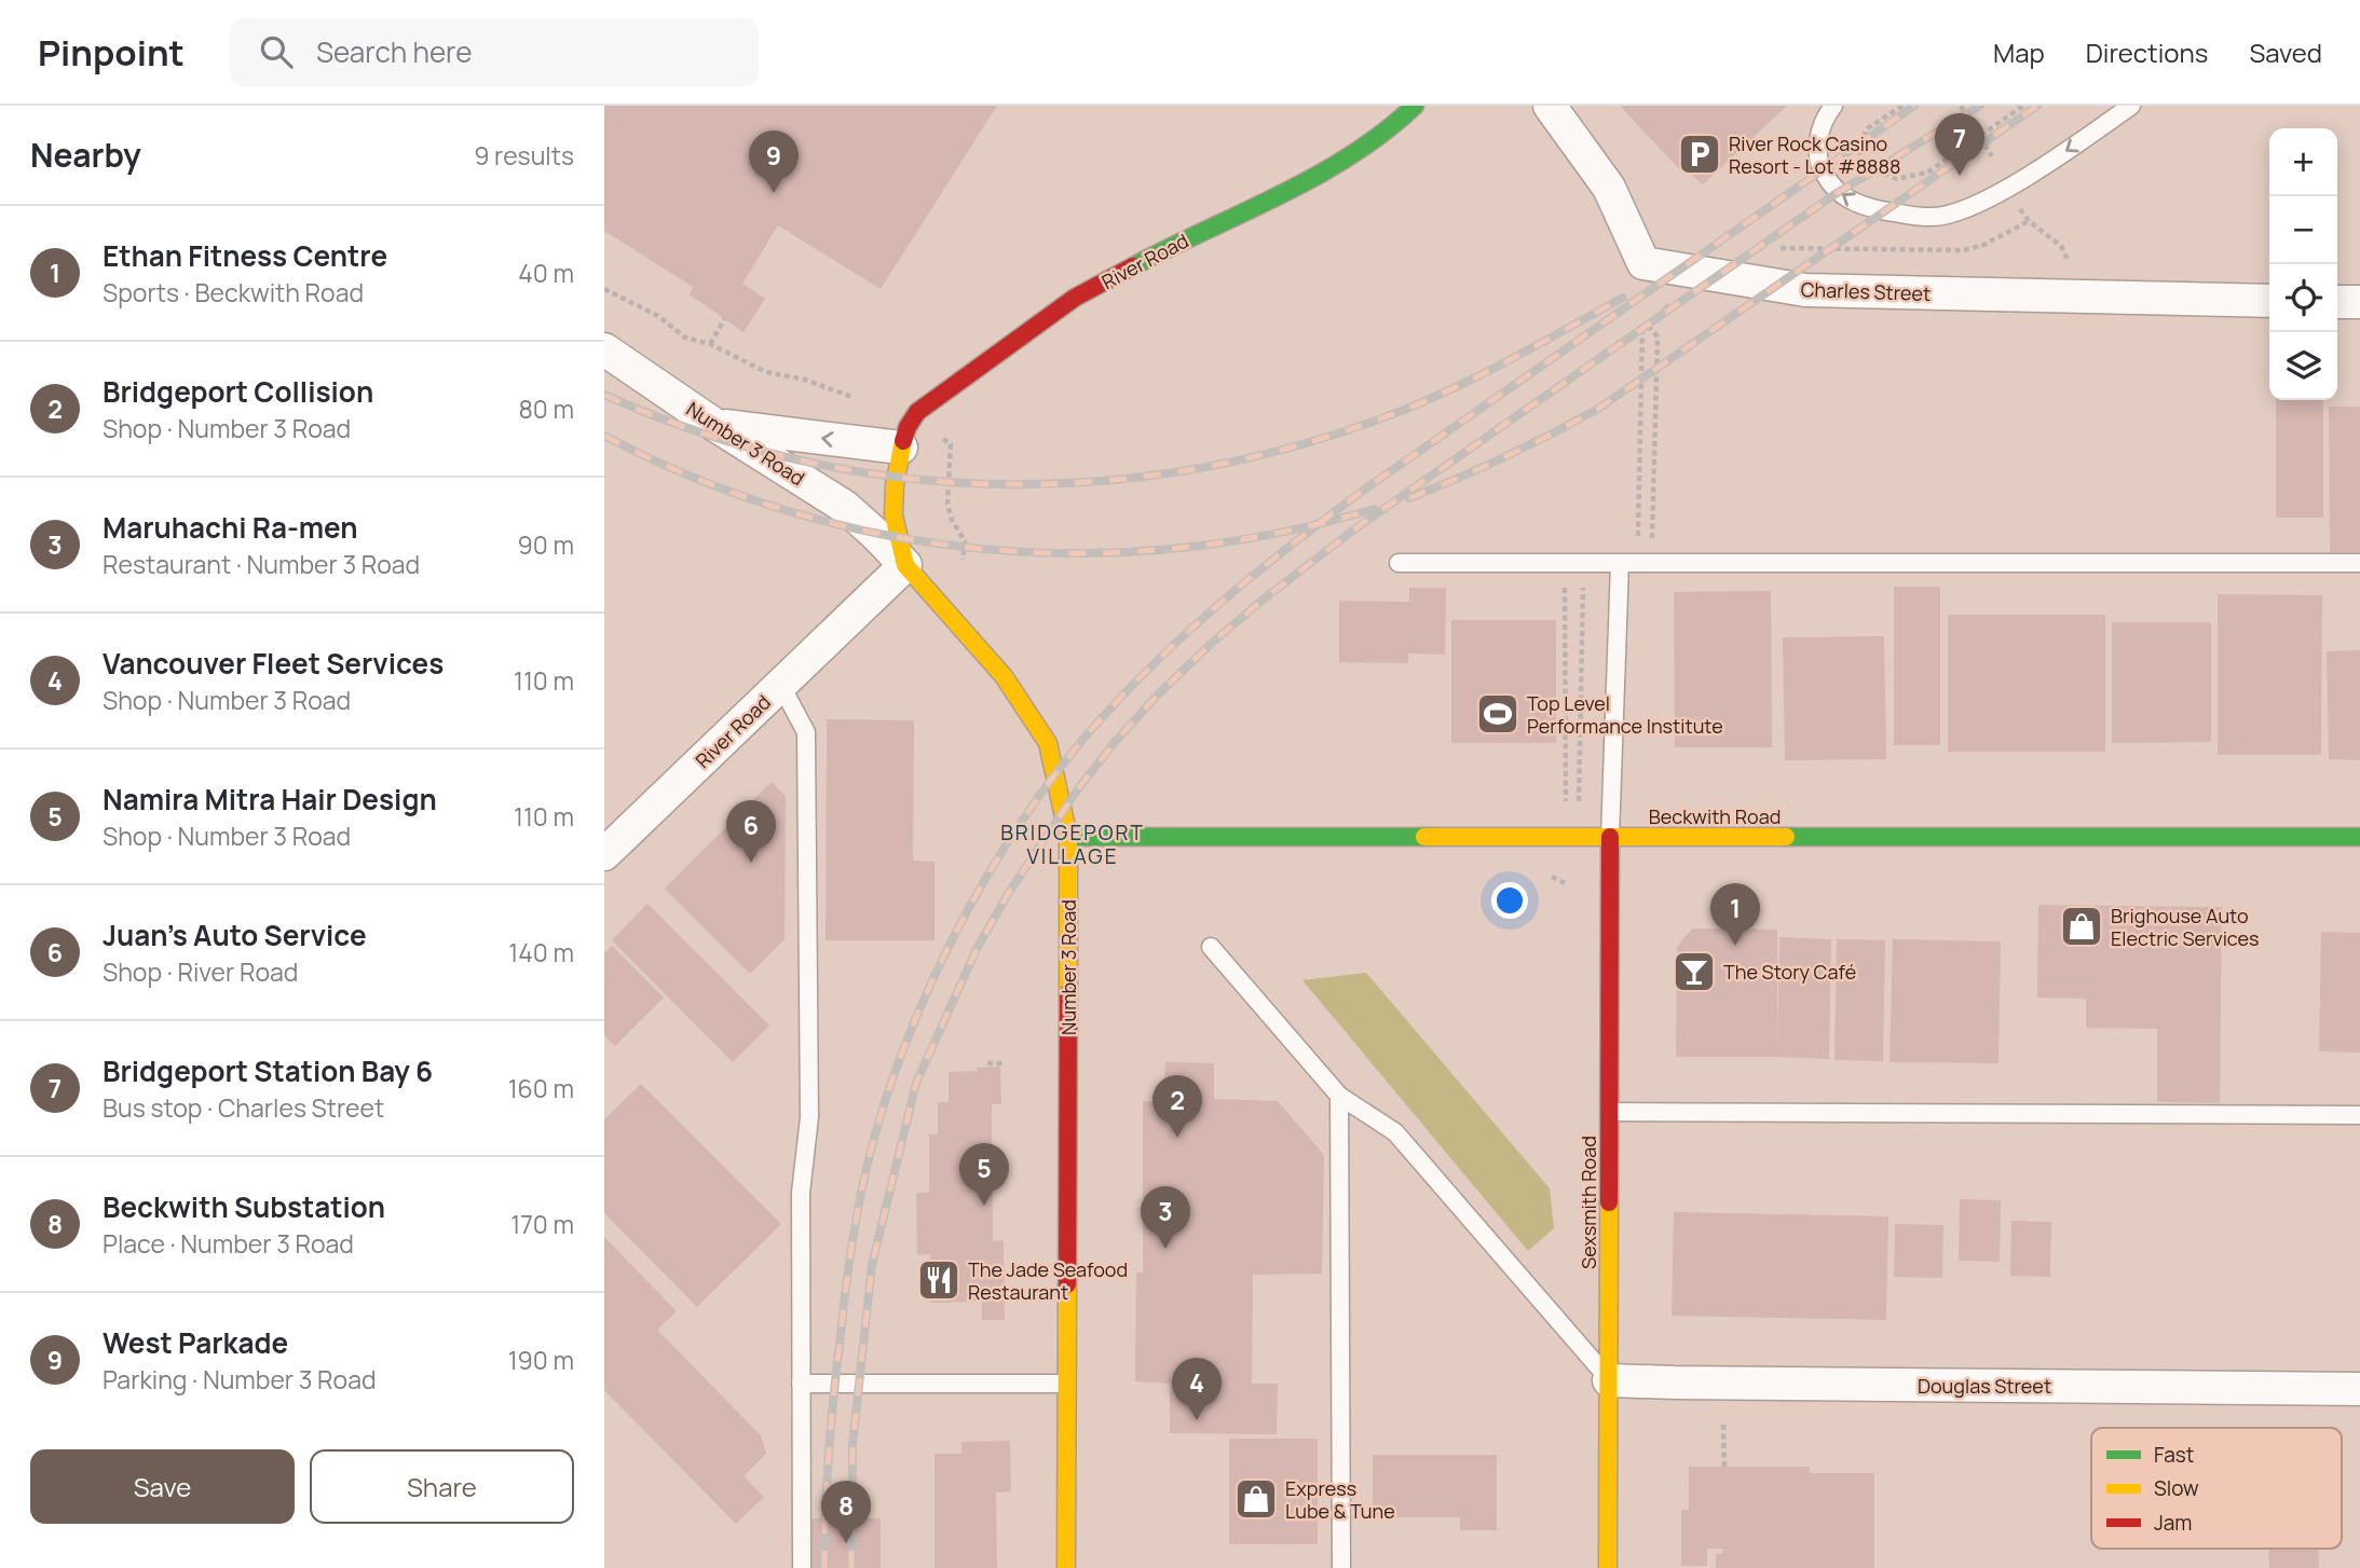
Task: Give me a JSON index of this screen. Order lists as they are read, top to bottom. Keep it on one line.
{"streets":{"street":["River Road","Charles Street","Number 3 Road","Beckwith Road","Sexsmith Road","Douglas Street"]},"crossings":[["River Road","Number 3 Road"],["Number 3 Road","Beckwith Road"],["Beckwith Road","Sexsmith Road"],["Sexsmith Road","Douglas Street"]],"districts":["BRIDGEPORT VILLAGE"],"places":{"parking":["River Rock Casino Resort - Lot #8888"],"sports":["Top Level Performance Institute"],"shop":["Brighouse Auto Electric Services","Express Lube & Tune"],"bar":["The Story Café"],"restaurant":["The Jade Seafood Restaurant"]},"legend":["Fast","Slow","Jam"],"page":{"header":"Pinpoint","search":"Search here","nav":["Map","Directions","Saved"],"heading":["Nearby","9 results"],"pins":["7","9","6","1","2","5","3","4","8"],"map_buttons":["+","−"],"list":[{"mark":"1","name":"Ethan Fitness Centre","note":"Sports · Beckwith Road","value":"40 m"},{"mark":"2","name":"Bridgeport Collision","note":"Shop · Number 3 Road","value":"80 m"},{"mark":"3","name":"Maruhachi Ra-men","note":"Restaurant · Number 3 Road","value":"90 m"},{"mark":"4","name":"Vancouver Fleet Services","note":"Shop · Number 3 Road","value":"110 m"},{"mark":"5","name":"Namira Mitra Hair Design","note":"Shop · Number 3 Road","value":"110 m"},{"mark":"6","name":"Juan's Auto Service","note":"Shop · River Road","value":"140 m"},{"mark":"7","name":"Bridgeport Station Bay 6","note":"Bus stop · Charles Street","value":"160 m"},{"mark":"8","name":"Beckwith Substation","note":"Place · Number 3 Road","value":"170 m"},{"mark":"9","name":"West Parkade","note":"Parking · Number 3 Road","value":"190 m"}],"buttons":["Save","Share"]}}
